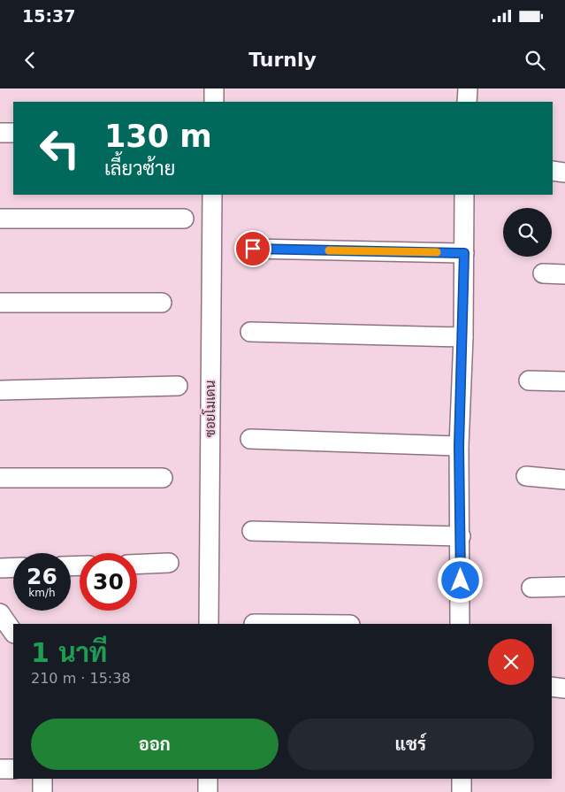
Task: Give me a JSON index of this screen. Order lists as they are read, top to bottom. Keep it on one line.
{"streets":{"street":["ซอยโมเดน"]},"page":{"status":"15:37","header":"Turnly","turn":["130 m","เลี้ยวซ้าย"],"speed":"26 km/h","limit":"30","heading":["1 นาที","210 m · 15:38"],"buttons":["ออก","แชร์"]}}
